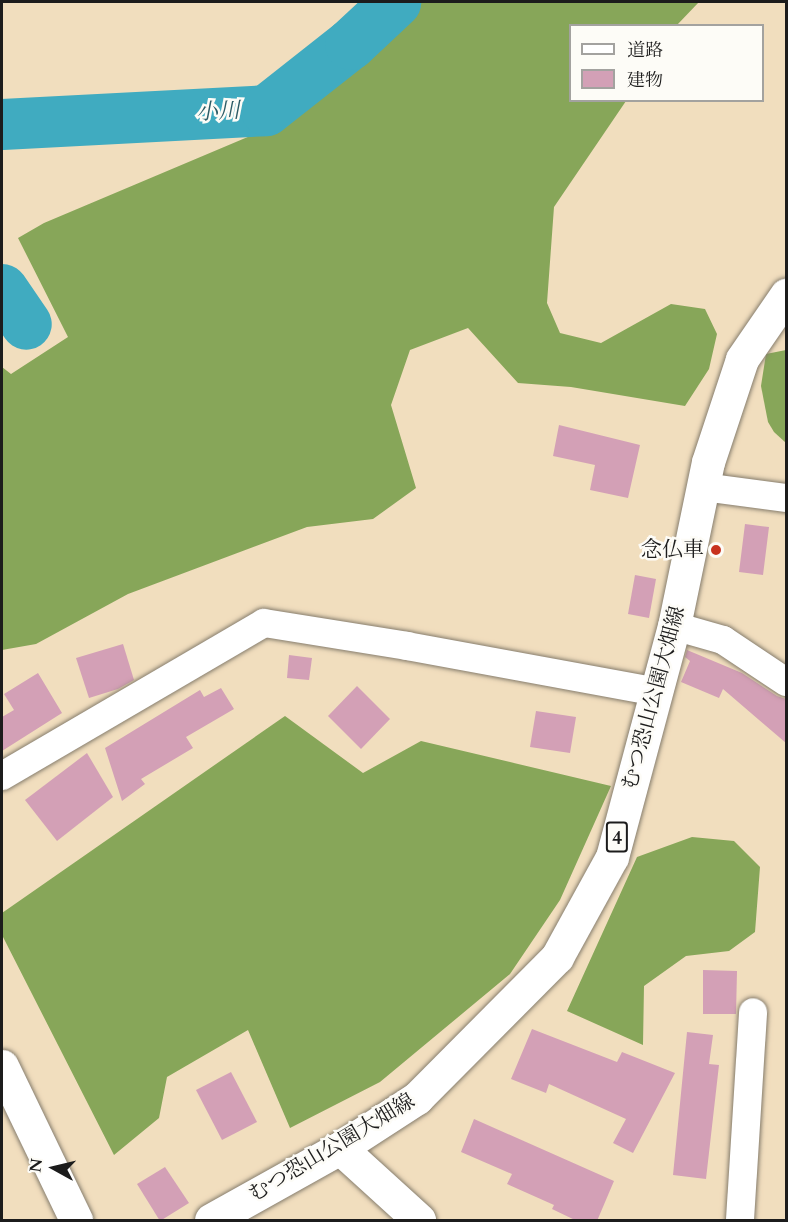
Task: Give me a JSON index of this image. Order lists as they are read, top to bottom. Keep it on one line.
{"streets":{"main road":["むつ恐山公園大畑線","4"]},"water":["小川"],"places":["念仏車"],"legend":["道路","建物"],"north":"left"}
